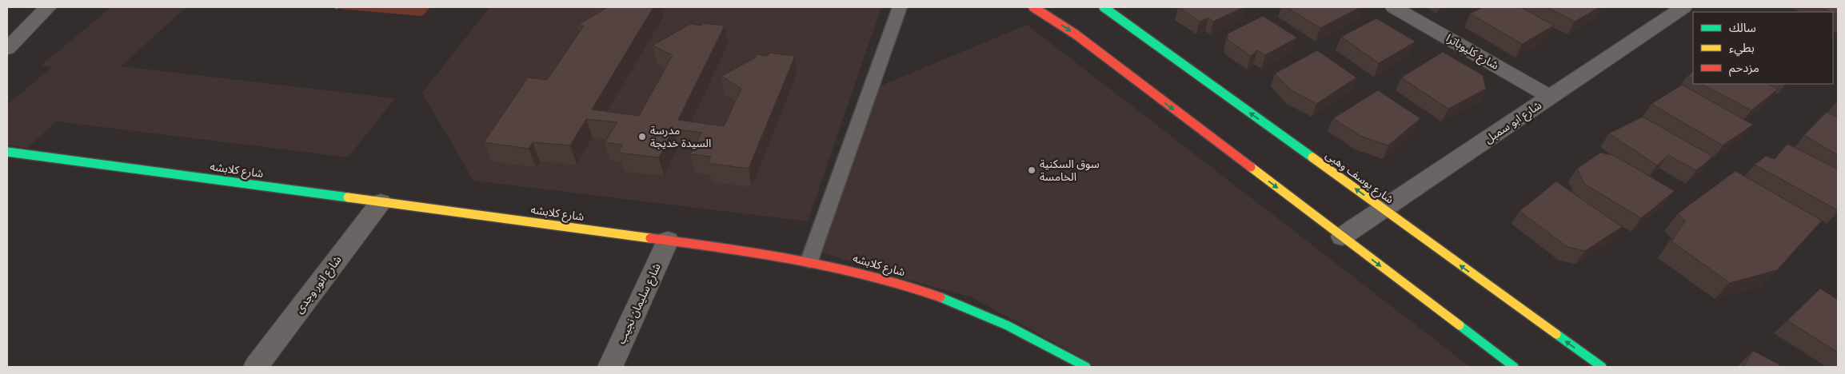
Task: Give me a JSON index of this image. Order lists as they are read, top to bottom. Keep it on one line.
{"streets":{"street":["شارع كليوباترا","شارع ابو سمبل","شارع كلابشه","شارع يوسف وهبى","شارع انور وجدى","شارع سليمان نجيب"]},"crossings":[["شارع كليوباترا","شارع ابو سمبل"],["شارع ابو سمبل","شارع يوسف وهبى"],["شارع كلابشه","شارع انور وجدى"],["شارع كلابشه","شارع سليمان نجيب"]],"places":["مدرسة السيدة خديجة","سوق السكنية الخامسة"],"legend":["سالك","بطيء","مزدحم"]}
